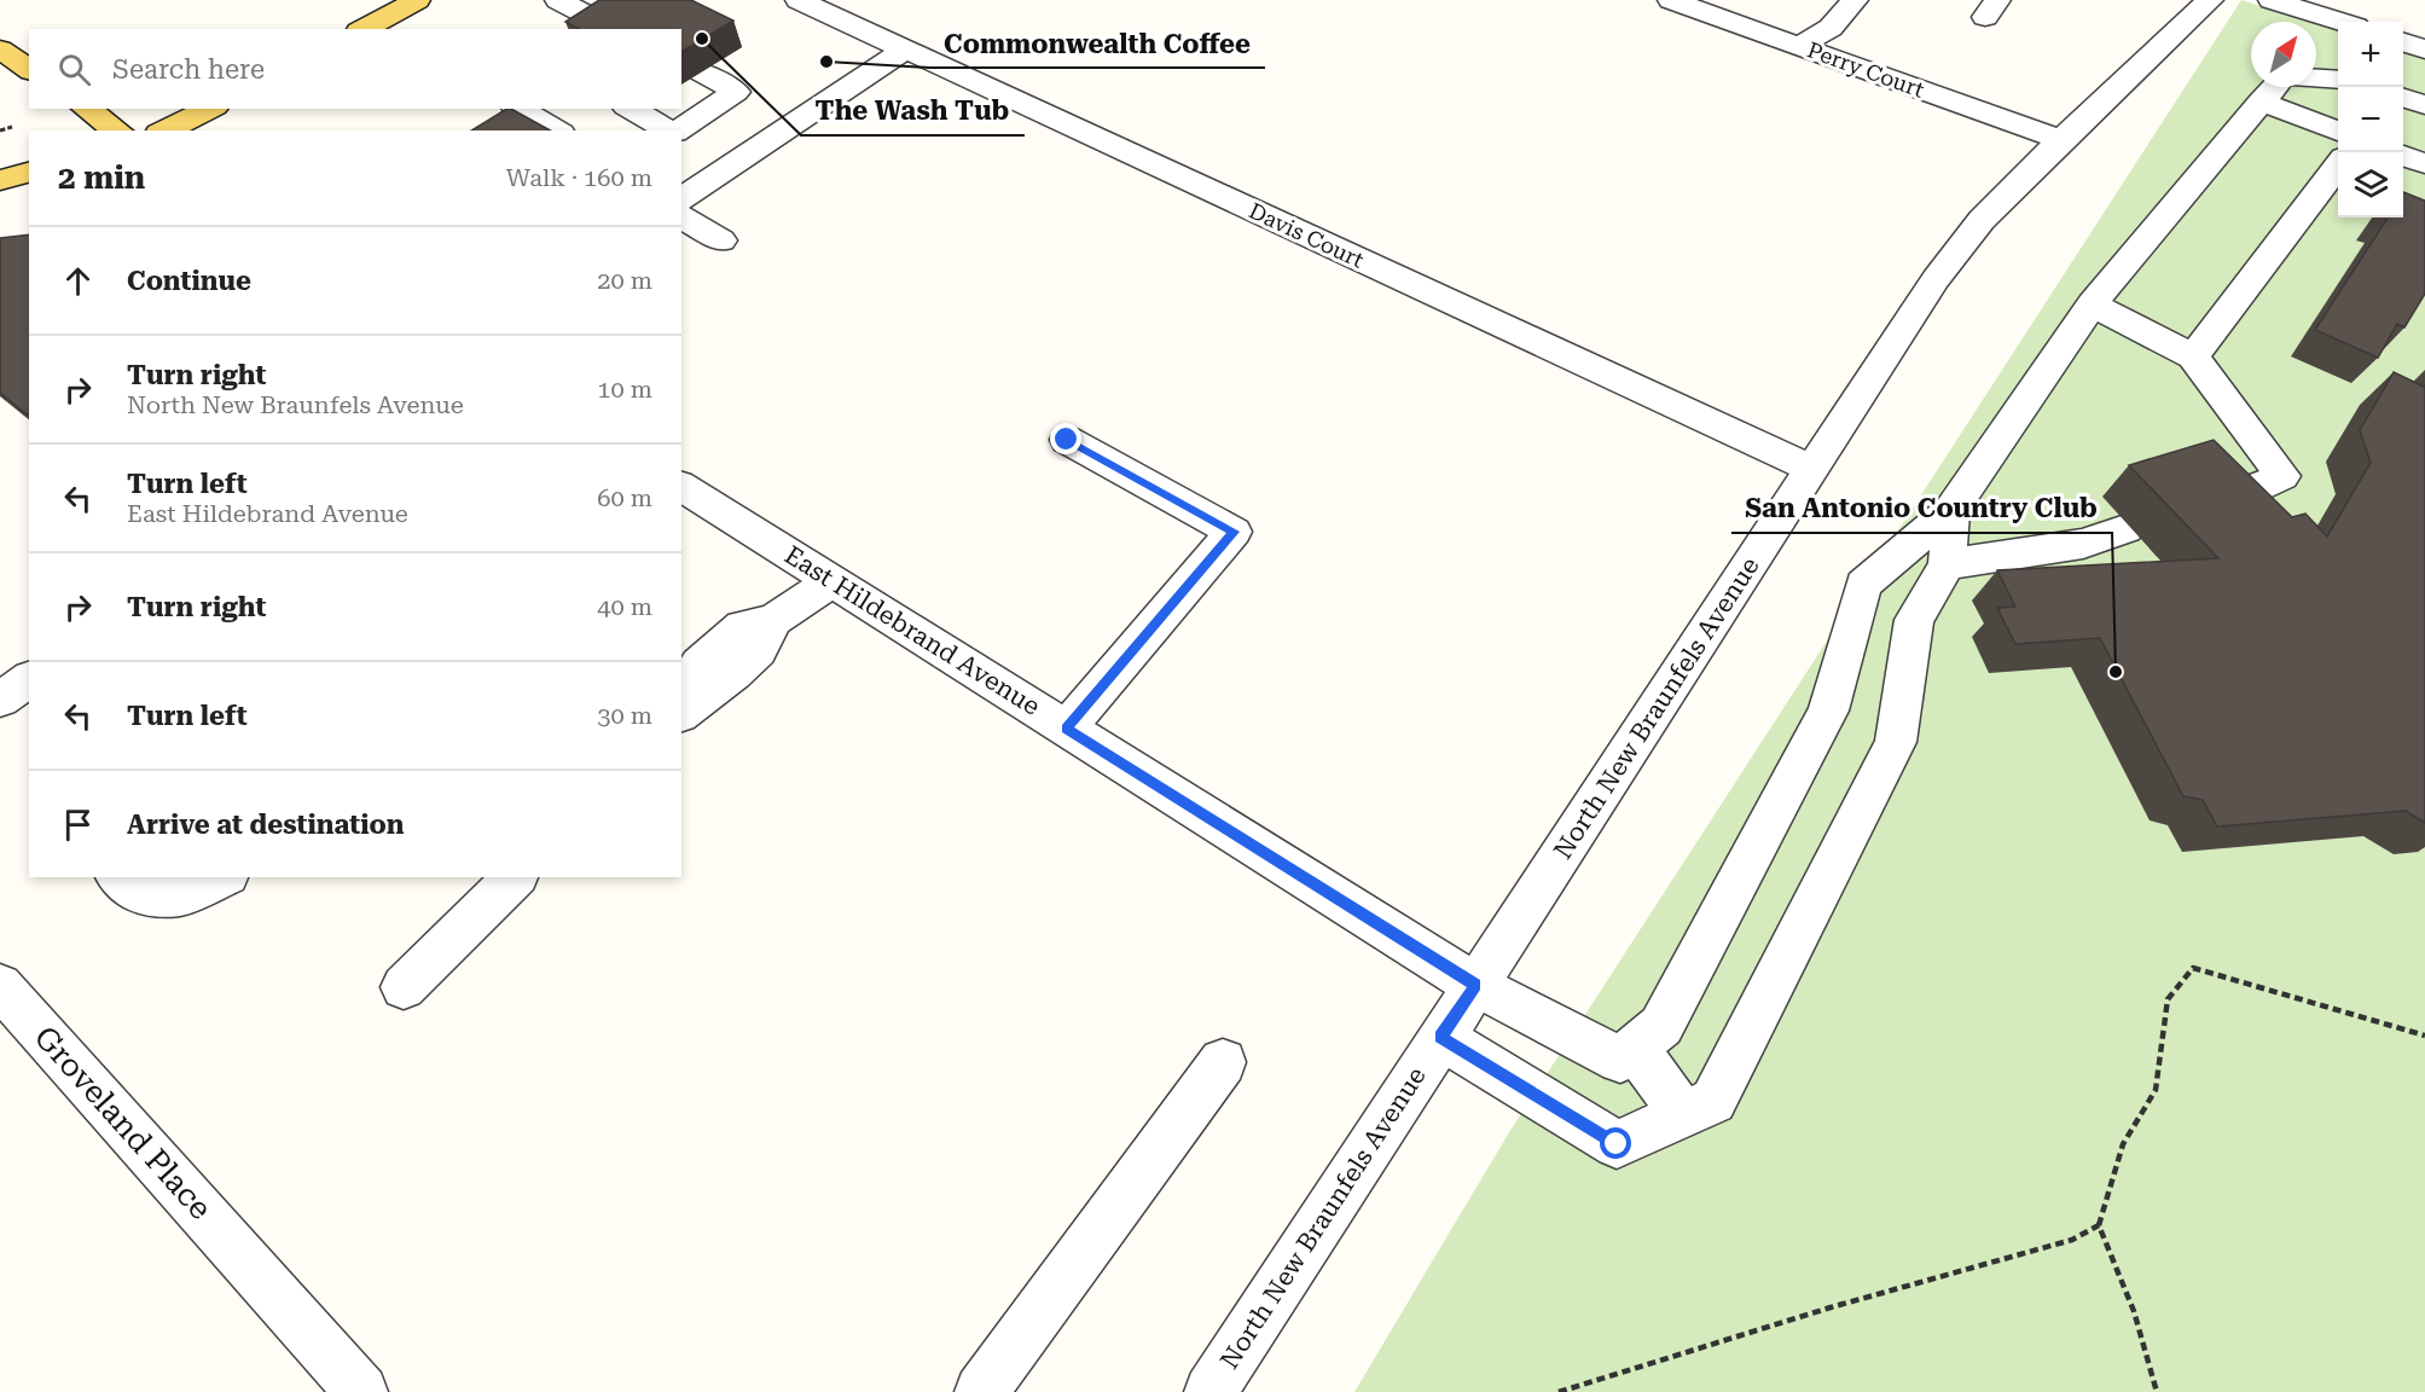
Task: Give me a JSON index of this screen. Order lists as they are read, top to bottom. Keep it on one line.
{"streets":{"street":["Perry Court","Davis Court","East Hildebrand Avenue","North New Braunfels Avenue","Groveland Place"]},"crossings":[["Perry Court","North New Braunfels Avenue"],["Davis Court","North New Braunfels Avenue"],["East Hildebrand Avenue","North New Braunfels Avenue"]],"places":["The Wash Tub","Commonwealth Coffee","San Antonio Country Club"],"north":"top right","page":{"map_buttons":["+","−"],"search":"Search here","heading":["2 min","Walk · 160 m"],"list":[["Continue","20 m"],["Turn right","North New Braunfels Avenue","10 m"],["Turn left","East Hildebrand Avenue","60 m"],["Turn right","40 m"],["Turn left","30 m"],"Arrive at destination"]}}
